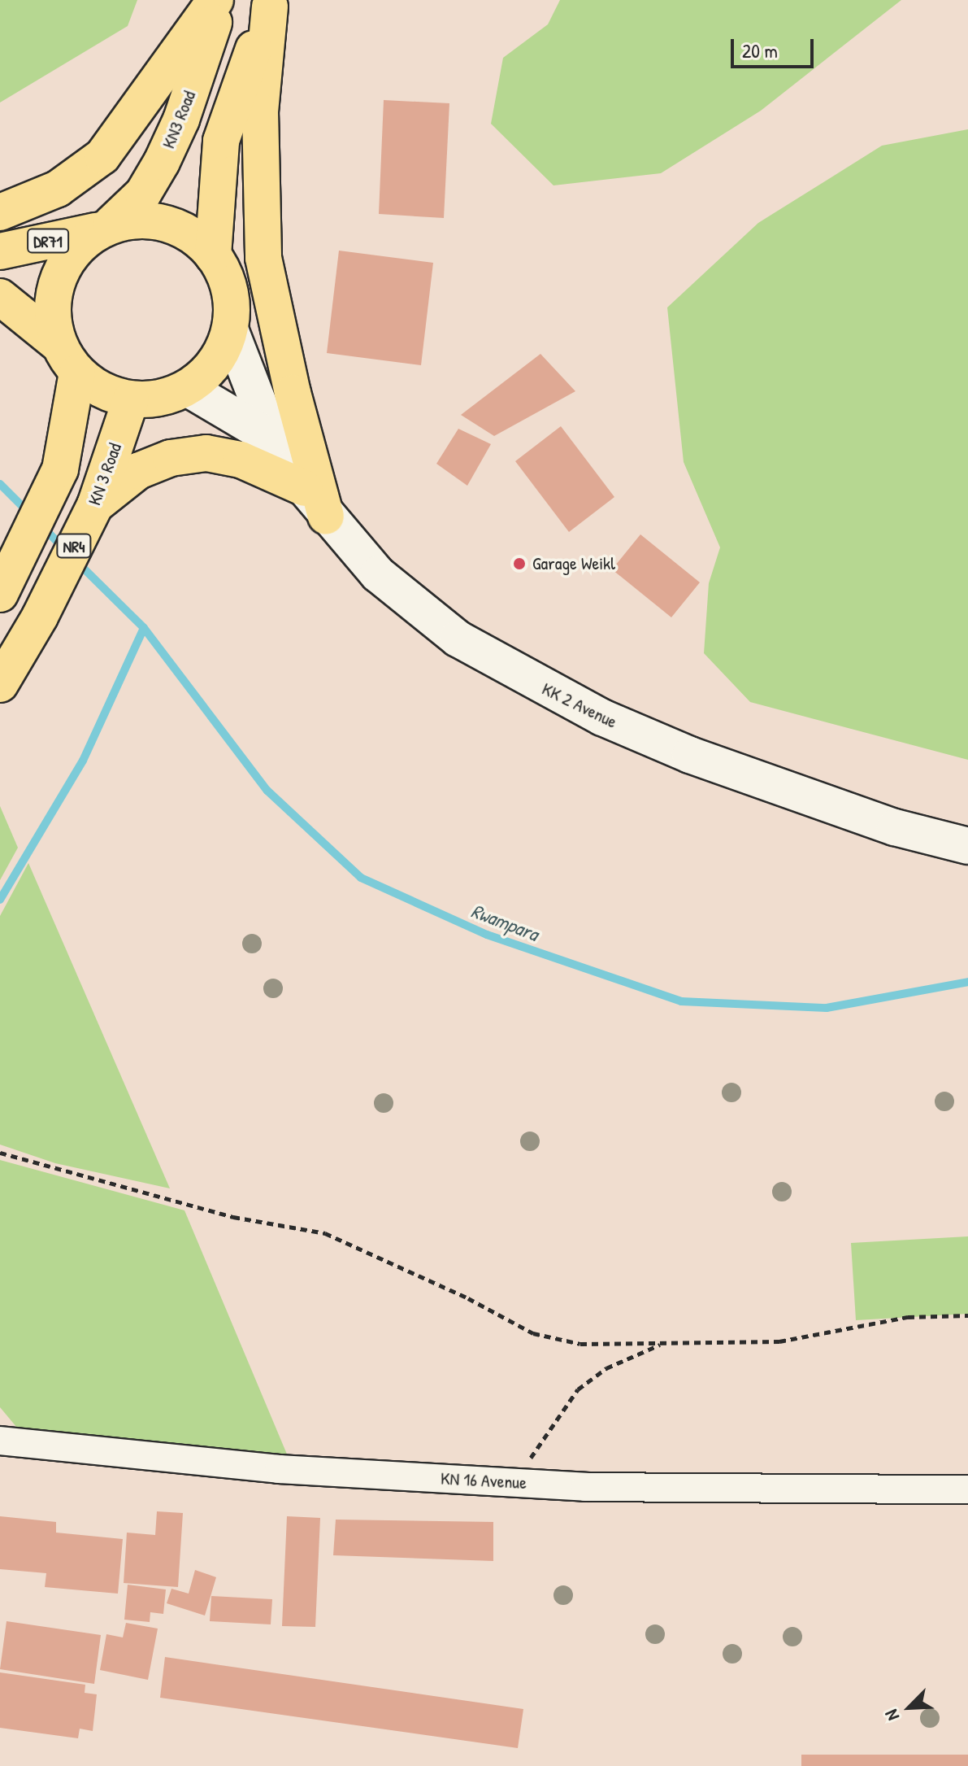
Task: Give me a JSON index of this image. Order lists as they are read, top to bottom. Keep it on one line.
{"streets":{"main road":["KN3 Road","DR71","KN 3 Road","NR4","KK 2 Avenue"],"street":["KN 16 Avenue"]},"crossings":[["KN3 Road","DR71"],["KN3 Road","KN 3 Road"],["KN3 Road","NR4"],["KN3 Road","KK 2 Avenue"],["DR71","KN 3 Road"],["DR71","NR4"],["DR71","KK 2 Avenue"],["KN 3 Road","NR4"],["KN 3 Road","KK 2 Avenue"],["NR4","KK 2 Avenue"]],"water":["Rwampara"],"places":["Garage Weikl"],"scale_bar":"20 m","north":"bottom left"}
